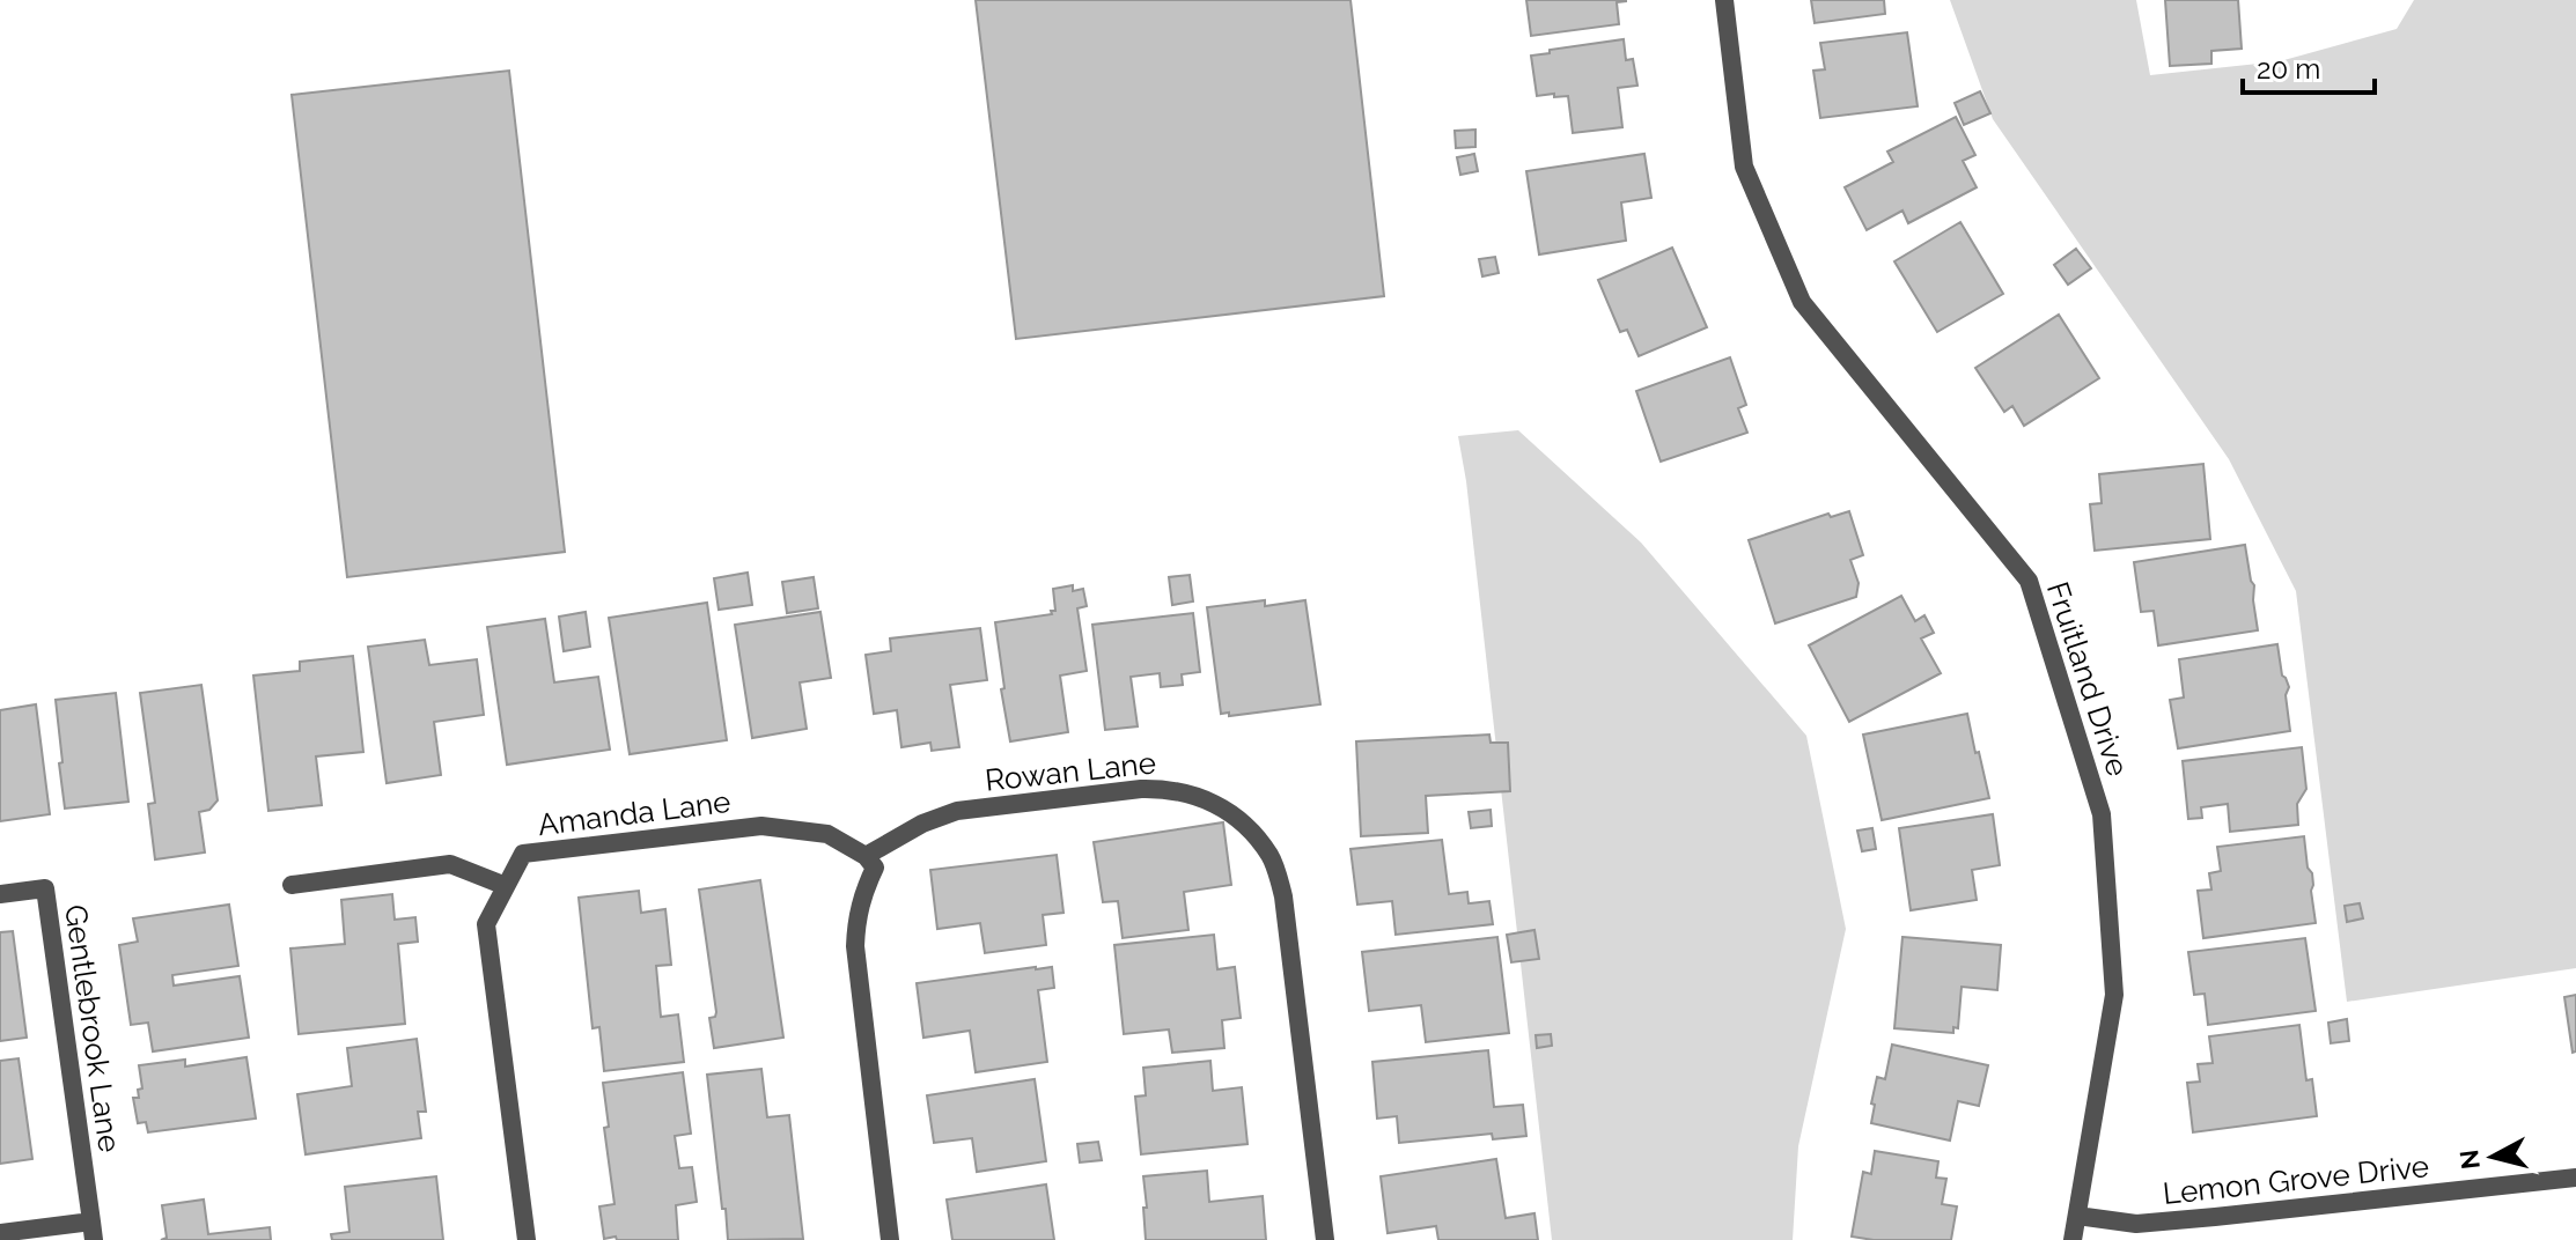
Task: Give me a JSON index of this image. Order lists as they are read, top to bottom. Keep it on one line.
{"streets":{"street":["Fruitland Drive","Rowan Lane","Amanda Lane","Gentlebrook Lane","Lemon Grove Drive"]},"crossings":[["Fruitland Drive","Lemon Grove Drive"],["Rowan Lane","Amanda Lane"]],"scale_bar":"20 m","north":"left"}
